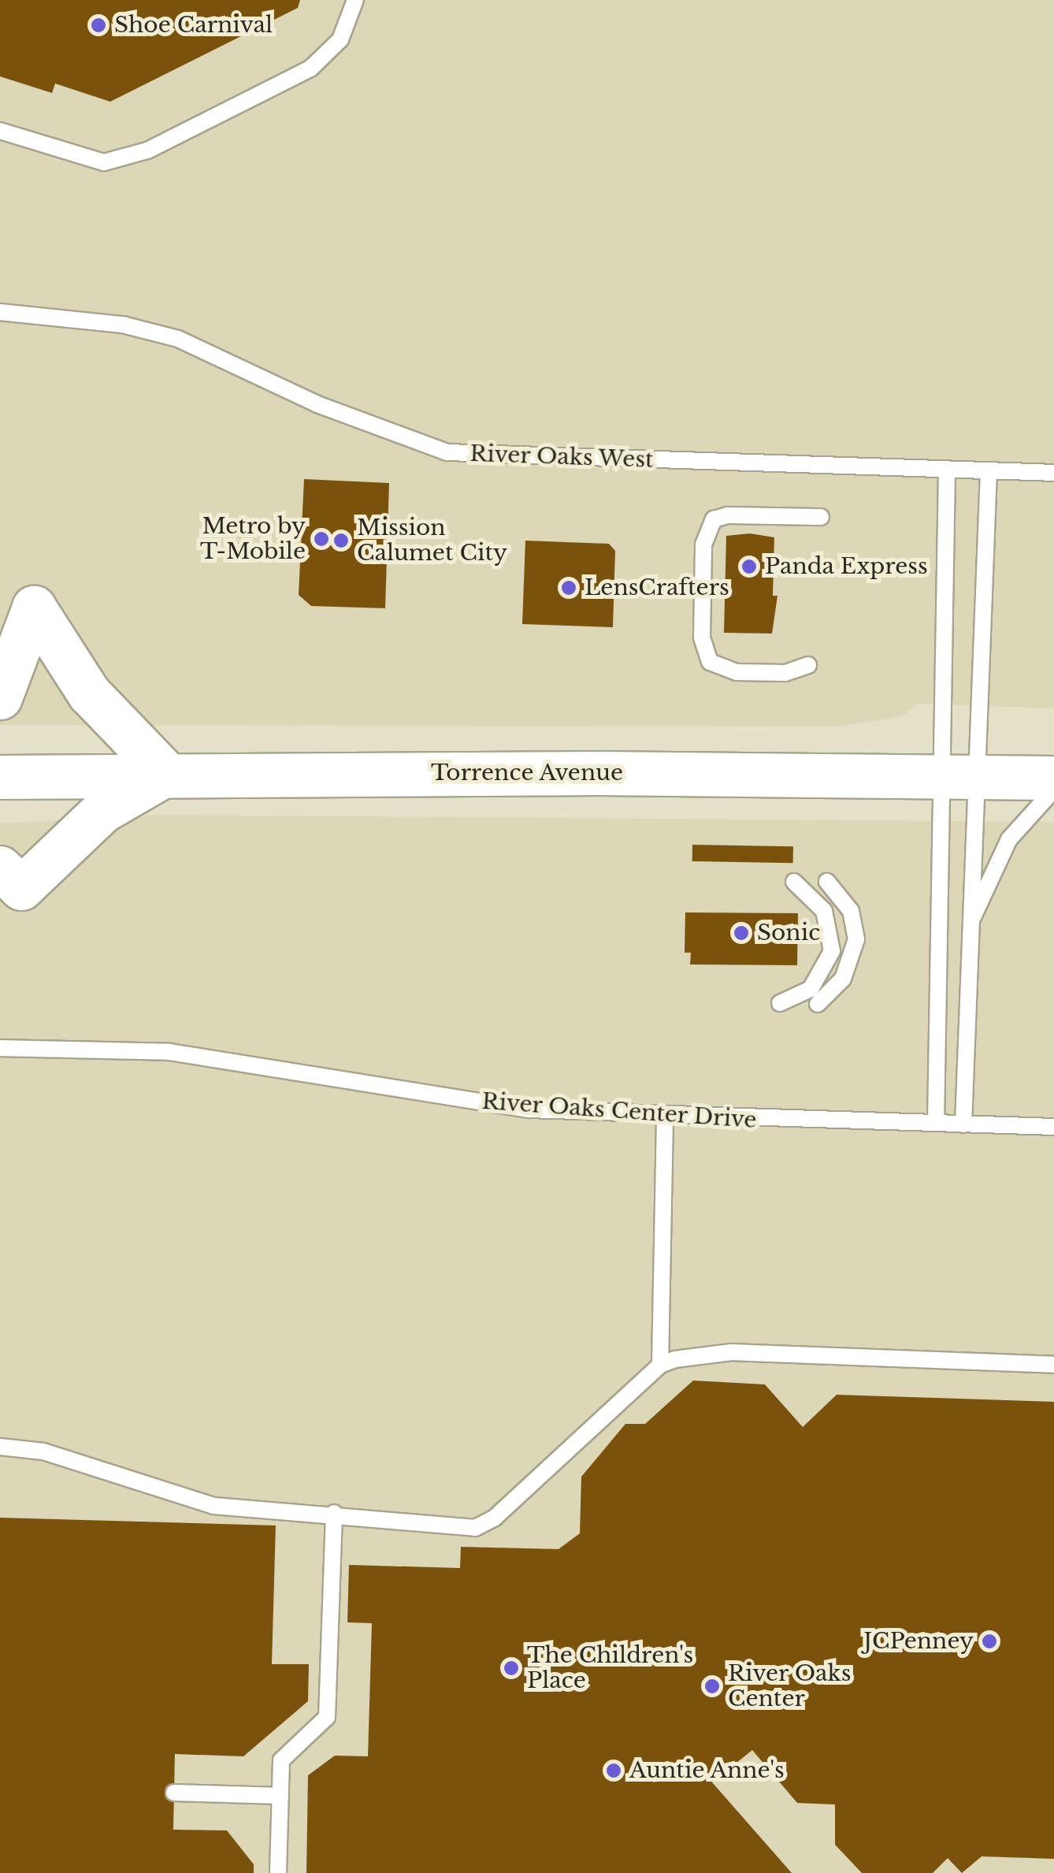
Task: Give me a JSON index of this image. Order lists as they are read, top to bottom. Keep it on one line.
{"streets":{"main road":["Torrence Avenue"],"lane":["River Oaks West","River Oaks Center Drive"]},"places":["Shoe Carnival","Metro by T-Mobile","Mission Calumet City","Panda Express","LensCrafters","Sonic","JCPenney","The Children's Place","River Oaks Center","Auntie Anne's"]}
